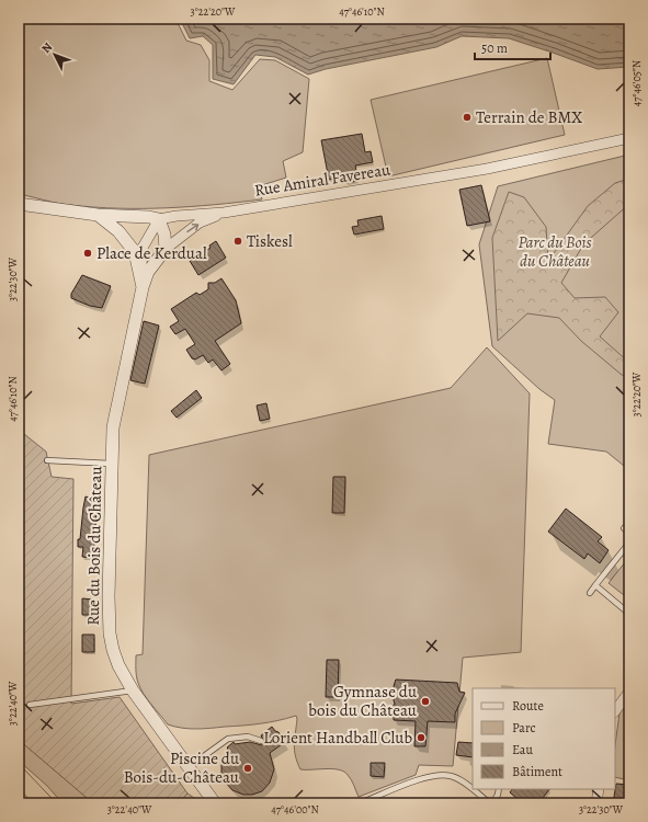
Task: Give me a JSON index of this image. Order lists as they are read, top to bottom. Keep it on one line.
{"streets":{"street":["Rue Amiral Favereau","Rue du Bois du Château"]},"crossings":[["Rue Amiral Favereau","Rue du Bois du Château"]],"parks":["Parc du Bois du Château"],"places":["Terrain de BMX","Tiskesl","Place de Kerdual","Gymnase du bois du Château","Lorient Handball Club","Piscine du Bois-du-Château"],"legend":["Route","Parc","Eau","Bâtiment"],"scale_bar":"50 m","north":"top left","coordinates":["3°22'20\"W","47°46'10\"N","47°46'05\"N","3°22'30\"W","3°22'40\"W","47°46'00\"N"]}
